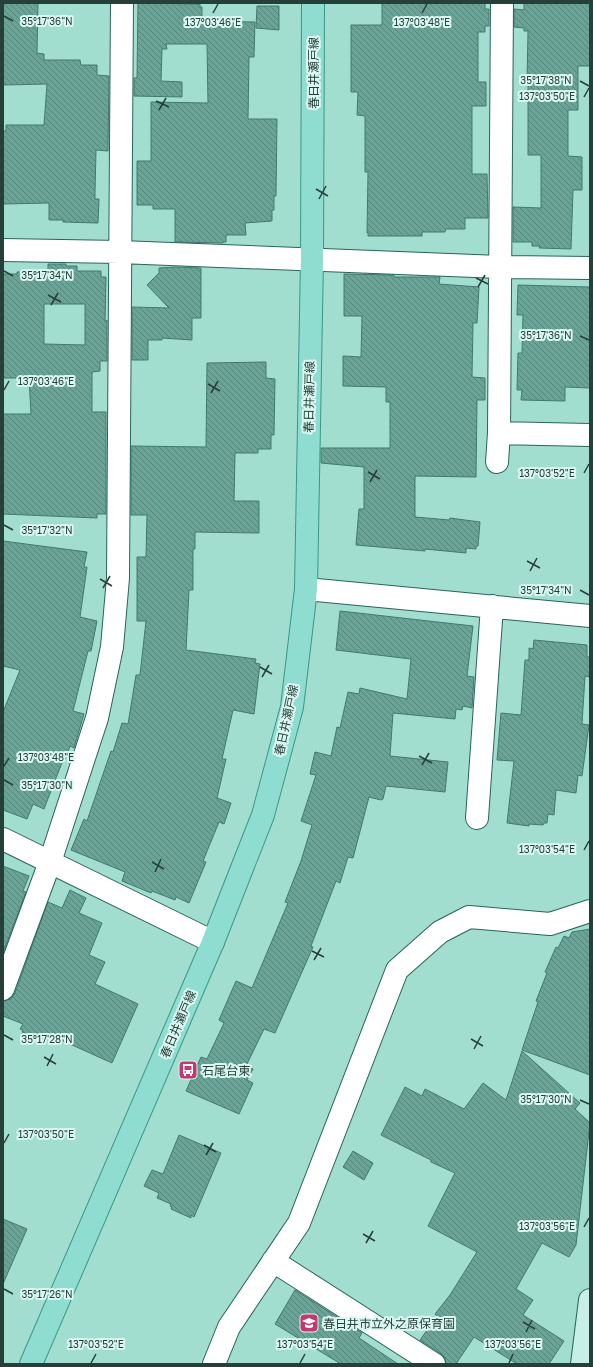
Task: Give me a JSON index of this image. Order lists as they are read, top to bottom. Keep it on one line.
{"streets":{"main road":["春日井瀬戸線"]},"places":{"bus stop":["石尾台東"],"school or university":["春日井市立外之原保育園"]},"coordinates":["35°17'36\"N","137°03'46\"E","137°03'48\"E","35°17'38\"N","137°03'50\"E","35°17'34\"N","137°03'52\"E","35°17'32\"N","35°17'30\"N","137°03'54\"E","35°17'28\"N","137°03'56\"E","35°17'26\"N"]}
